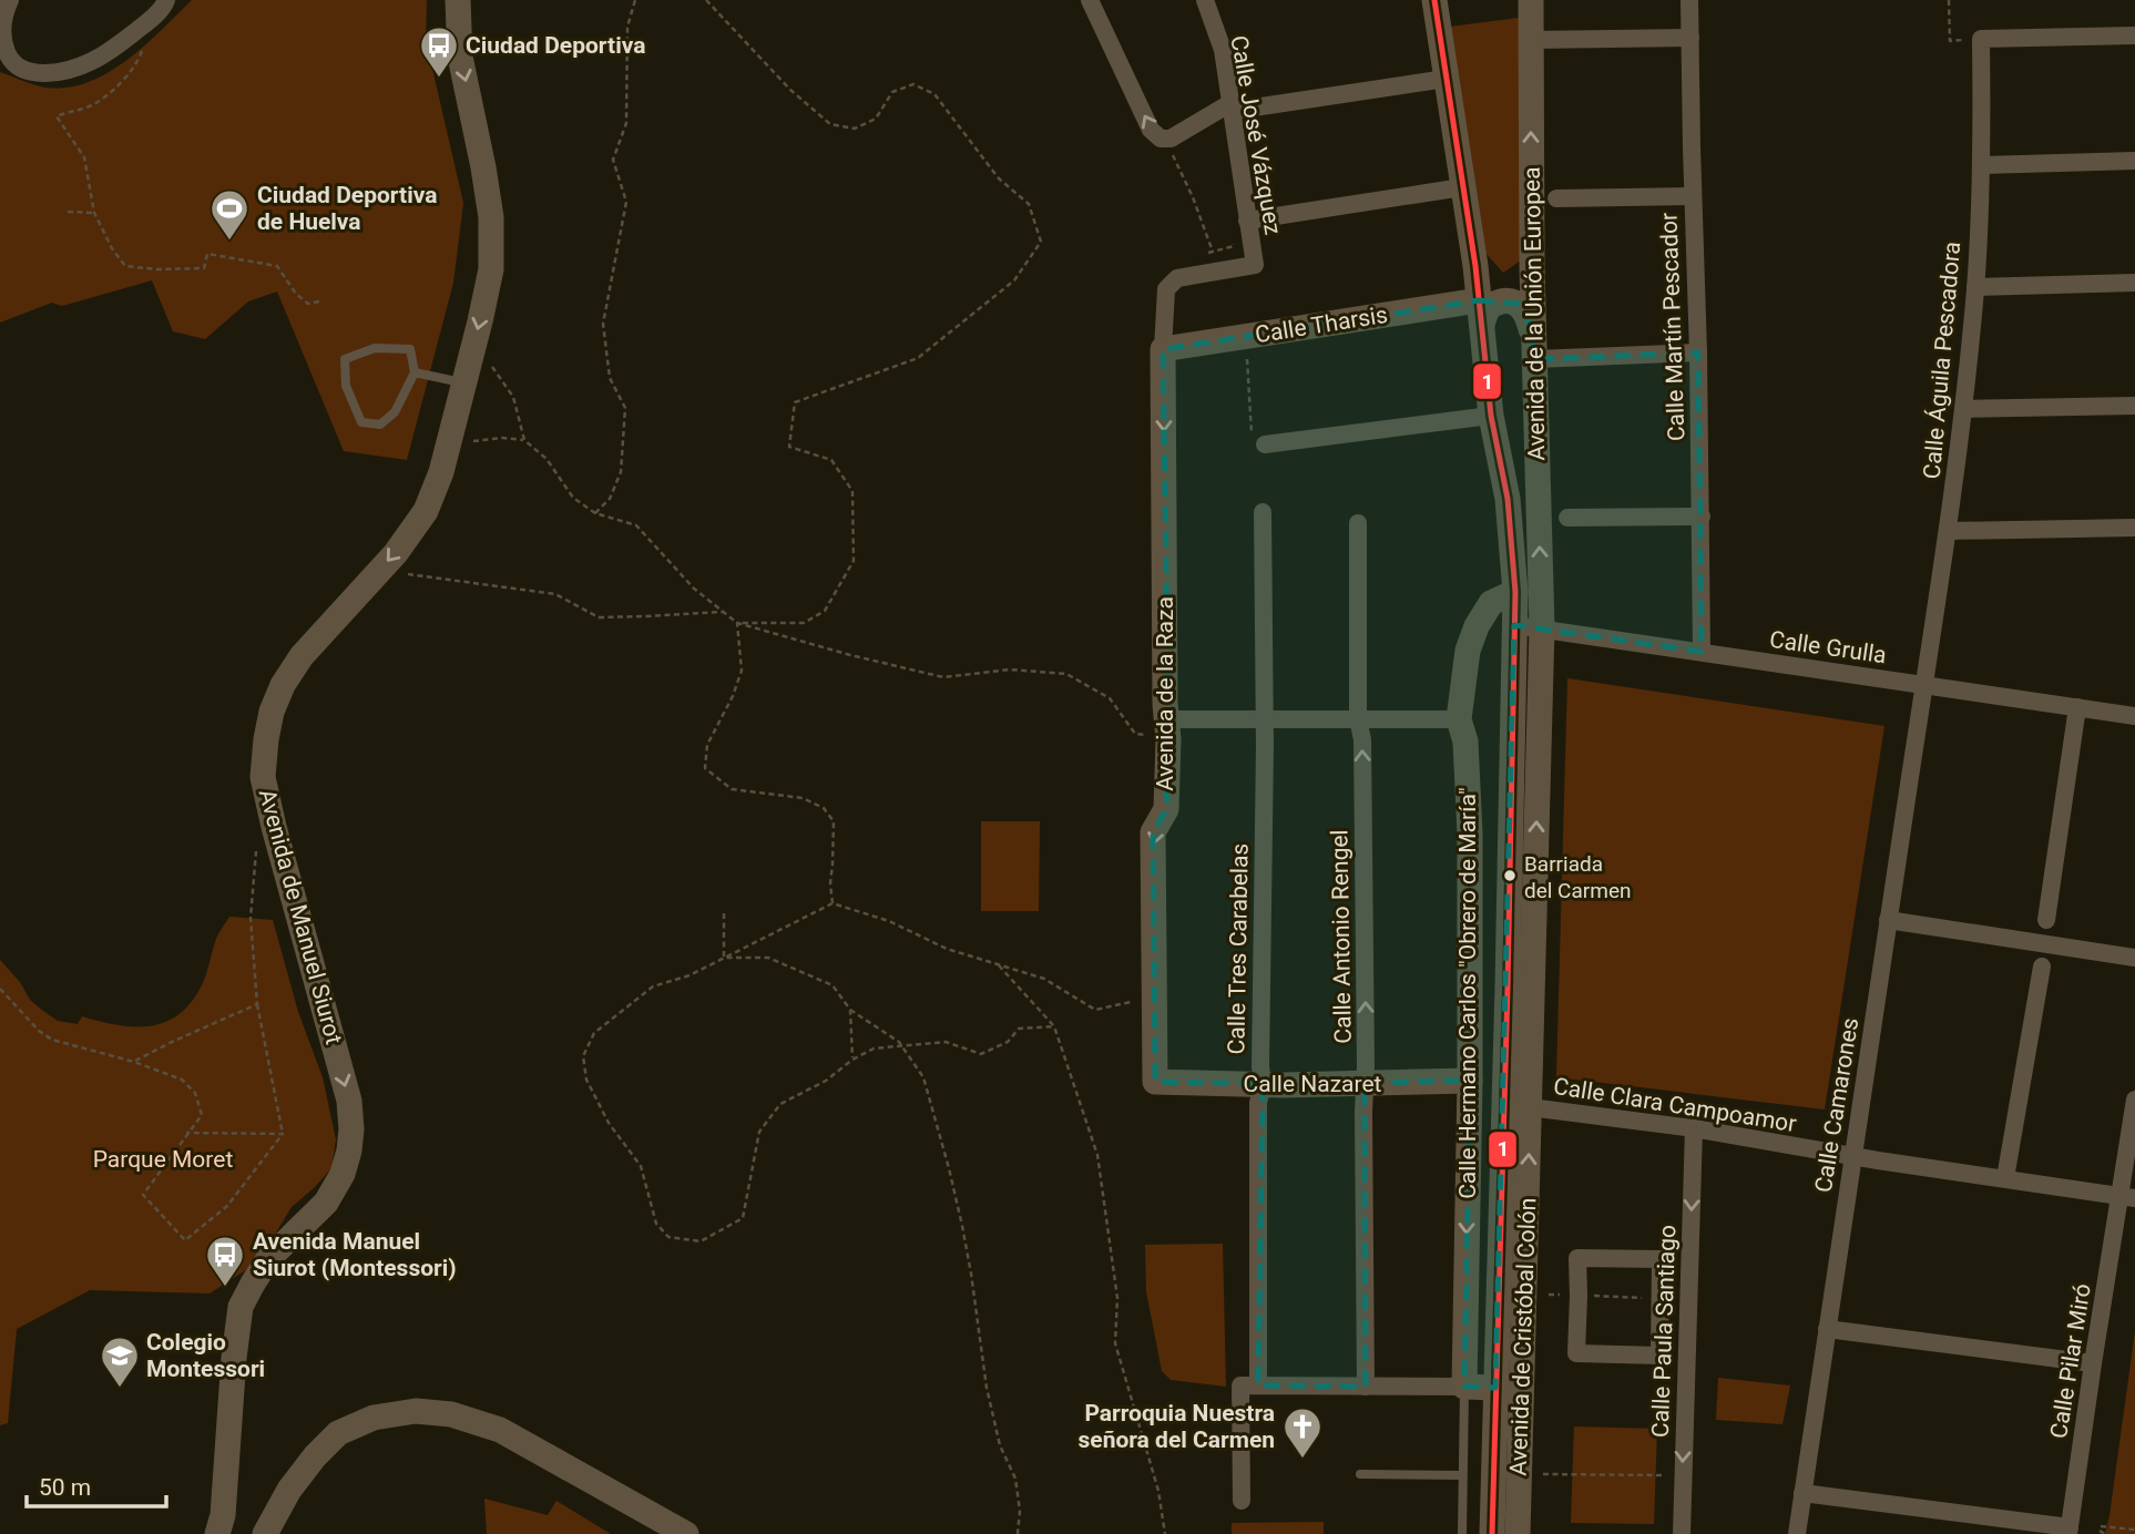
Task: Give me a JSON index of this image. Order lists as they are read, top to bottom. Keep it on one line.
{"streets":{"street":["Calle José Vázquez","Avenida de la Unión Europea","Calle Tharsis","Calle Martín Pescador","Calle Águila Pescadora","Calle Grulla","Avenida de la Raza","Avenida de Manuel Siurot","Calle Antonio Rengel","Calle Tres Carabelas","Calle Hermano Carlos \"Obrero de María\"","Calle Nazaret","Calle Clara Campoamor","Calle Camarones","Calle Paula Santiago","Avenida de Cristóbal Colón","Calle Pilar Miró"]},"crossings":[["Calle José Vázquez","Calle Tharsis"],["Calle José Vázquez","Avenida de la Raza"],["Avenida de la Unión Europea","Calle Grulla"],["Avenida de la Unión Europea","Avenida de Cristóbal Colón"],["Calle Tharsis","Avenida de la Raza"],["Calle Tharsis","Avenida de Cristóbal Colón"],["Calle Martín Pescador","Calle Grulla"],["Calle Águila Pescadora","Calle Grulla"],["Calle Águila Pescadora","Calle Camarones"],["Calle Grulla","Calle Camarones"],["Calle Grulla","Avenida de Cristóbal Colón"],["Avenida de la Raza","Calle Nazaret"],["Calle Antonio Rengel","Calle Nazaret"],["Calle Tres Carabelas","Calle Nazaret"],["Calle Hermano Carlos \"Obrero de María\"","Calle Nazaret"],["Calle Hermano Carlos \"Obrero de María\"","Avenida de Cristóbal Colón"],["Calle Clara Campoamor","Calle Camarones"],["Calle Clara Campoamor","Calle Paula Santiago"],["Calle Clara Campoamor","Avenida de Cristóbal Colón"],["Calle Clara Campoamor","Calle Pilar Miró"]],"one_way":["Avenida de la Unión Europea","Avenida de la Raza","Avenida de Manuel Siurot","Calle Antonio Rengel","Calle Hermano Carlos \"Obrero de María\"","Calle Paula Santiago"],"parks":["Parque Moret"],"places":{"bus stop":["Ciudad Deportiva","Avenida Manuel Siurot (Montessori)"],"sports":["Ciudad Deportiva de Huelva"],"other":["Barriada del Carmen"],"school or university":["Colegio Montessori"],"church":["Parroquia Nuestra señora del Carmen"]},"lines":["transit line 1"],"scale_bar":"50 m"}
